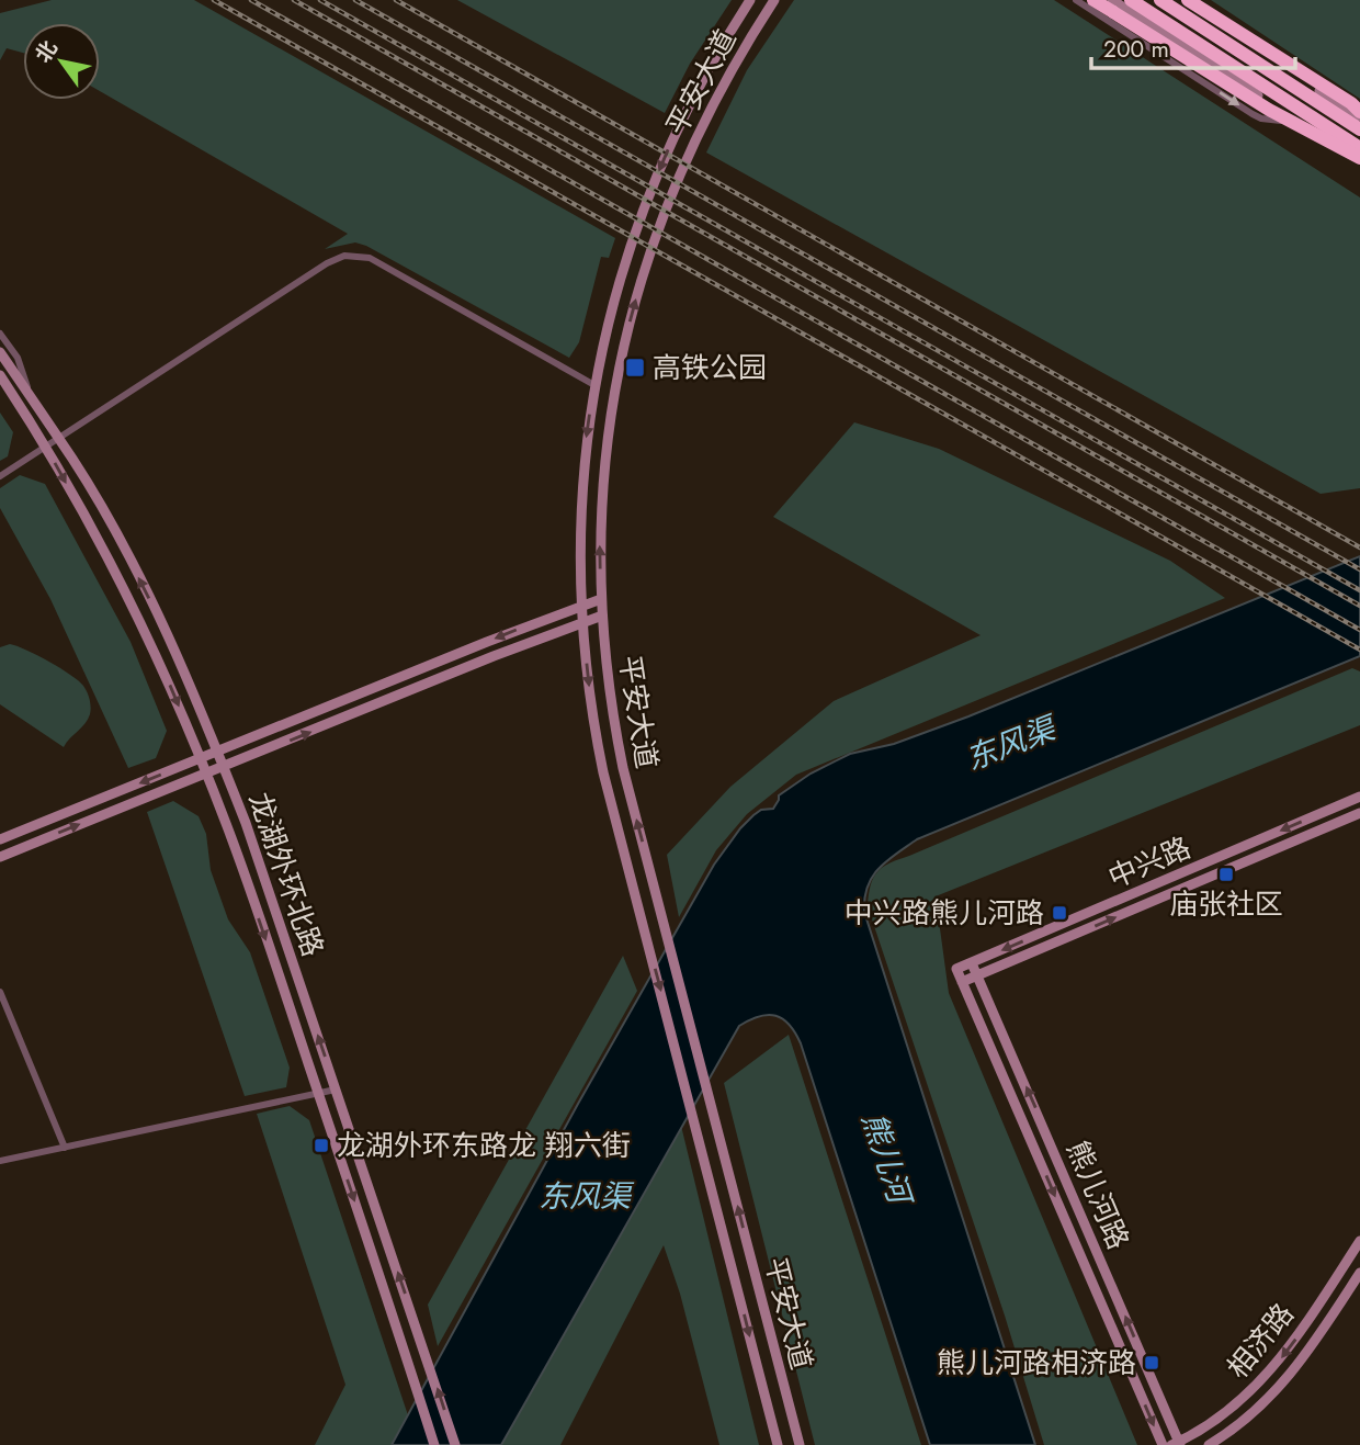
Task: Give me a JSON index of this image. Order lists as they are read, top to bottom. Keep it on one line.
{"streets":{"main road":["平安大道","中兴路","龙湖外环北路","熊儿河路","相济路"]},"crossings":[["中兴路","熊儿河路"],["熊儿河路","相济路"]],"water":["东风渠","熊儿河"],"places":{"transit":["高铁公园","庙张社区","中兴路熊儿河路","龙湖外环东路龙 翔六街","熊儿河路相济路"]},"scale_bar":"200 m","north":"top left"}
